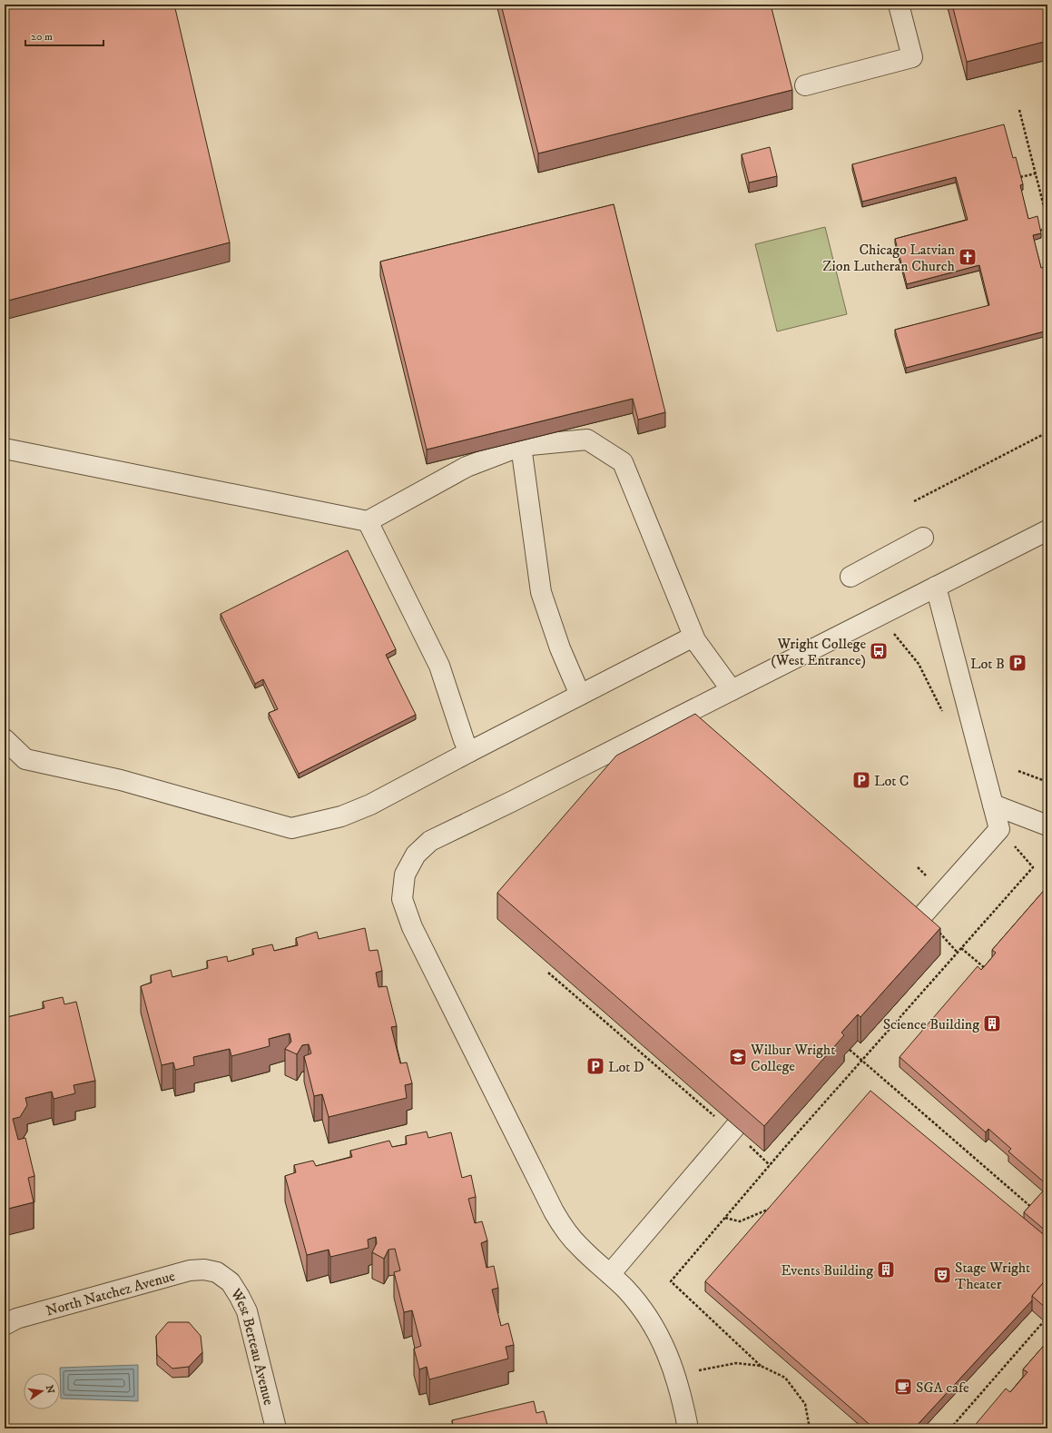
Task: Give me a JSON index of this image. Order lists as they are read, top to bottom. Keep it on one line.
{"streets":{"street":["North Natchez Avenue","West Berteau Avenue"]},"crossings":[["North Natchez Avenue","West Berteau Avenue"]],"places":{"church":["Chicago Latvian Zion Lutheran Church"],"bus stop":["Wright College (West Entrance)"],"parking":["Lot B","Lot C","Lot D"],"building":["Science Building","Events Building"],"school or university":["Wilbur Wright College"],"theatre":["Stage Wright Theater"],"cafe":["SGA cafe"]},"scale_bar":"20 m","north":"right"}
